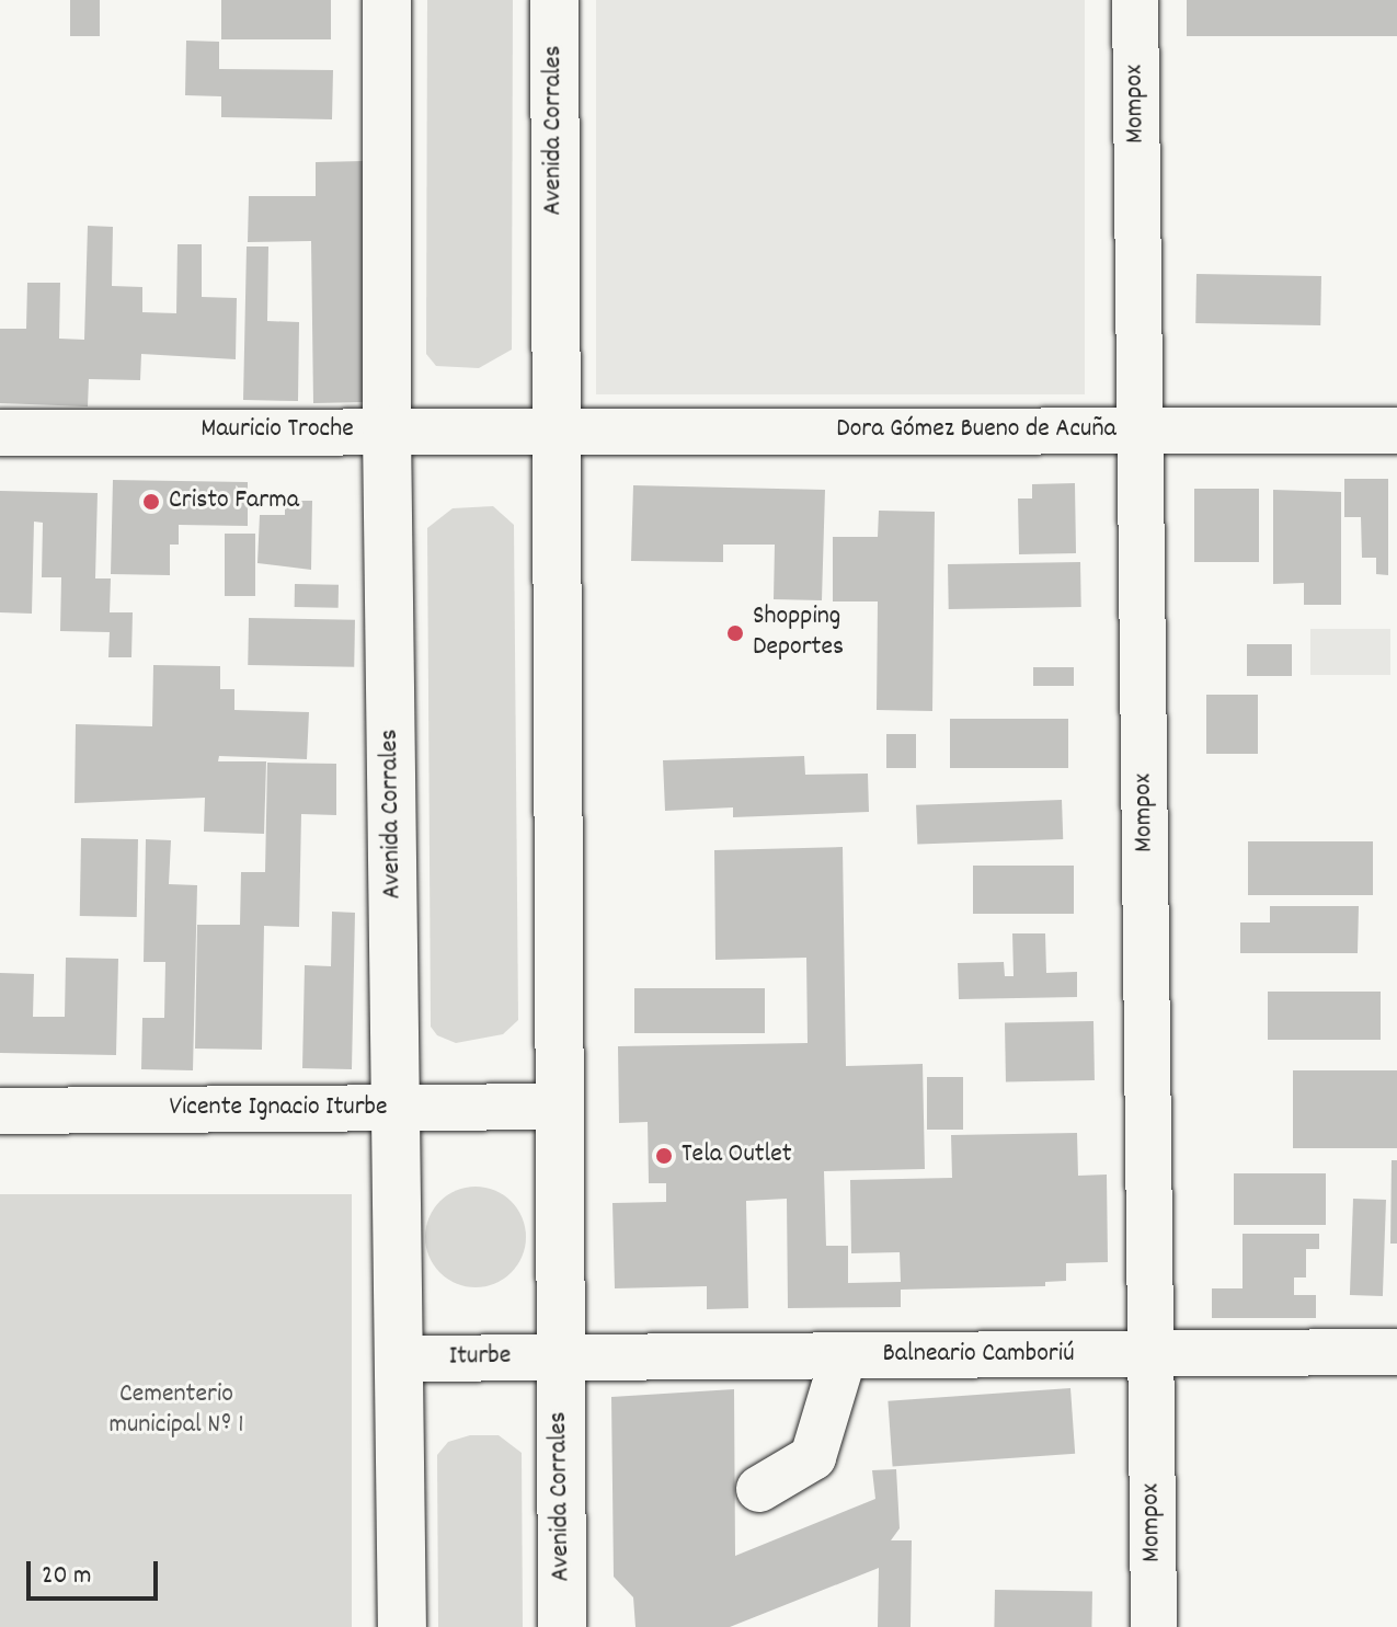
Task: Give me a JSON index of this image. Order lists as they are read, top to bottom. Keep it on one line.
{"streets":{"main road":["Avenida Corrales"],"street":["Mompox","Mauricio Troche","Dora Gómez Bueno de Acuña","Vicente Ignacio Iturbe","Balneario Camboriú","Iturbe"]},"crossings":[["Mompox","Dora Gómez Bueno de Acuña"],["Mompox","Balneario Camboriú"],["Avenida Corrales","Mauricio Troche"],["Avenida Corrales","Dora Gómez Bueno de Acuña"],["Avenida Corrales","Vicente Ignacio Iturbe"],["Avenida Corrales","Balneario Camboriú"],["Avenida Corrales","Iturbe"],["Mauricio Troche","Dora Gómez Bueno de Acuña"],["Balneario Camboriú","Iturbe"]],"parks":["Cementerio municipal Nº 1"],"places":["Cristo Farma","Shopping Deportes","Tela Outlet"],"scale_bar":"20 m"}
